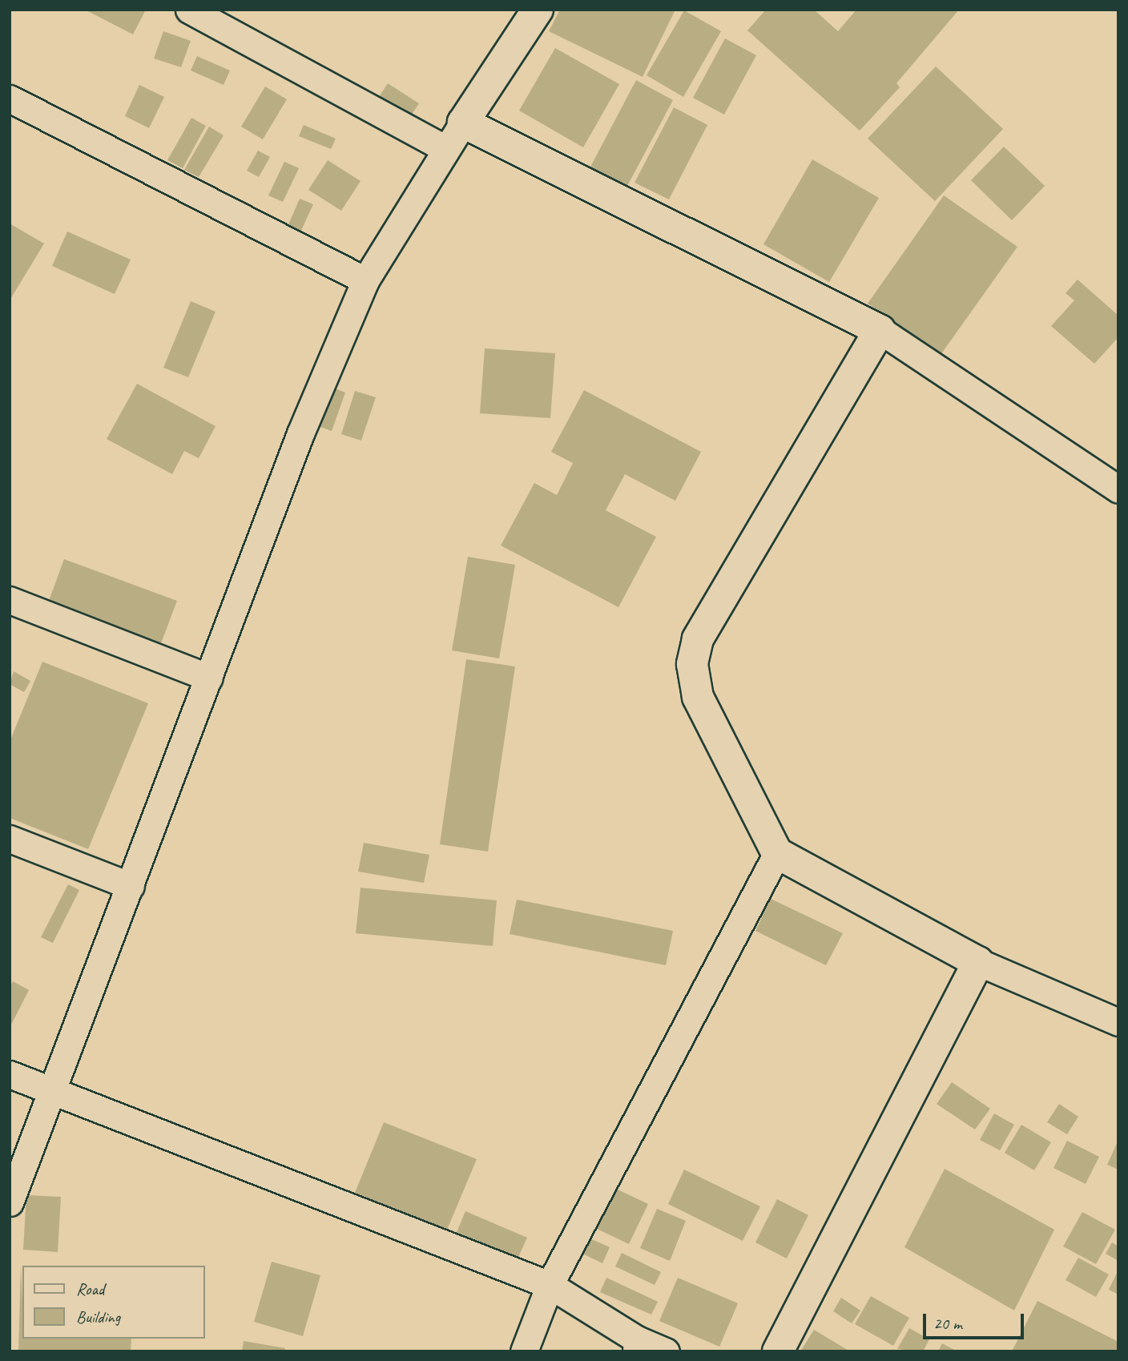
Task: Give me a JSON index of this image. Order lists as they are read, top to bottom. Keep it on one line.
{"legend":["Road","Building"],"scale_bar":"20 m"}
